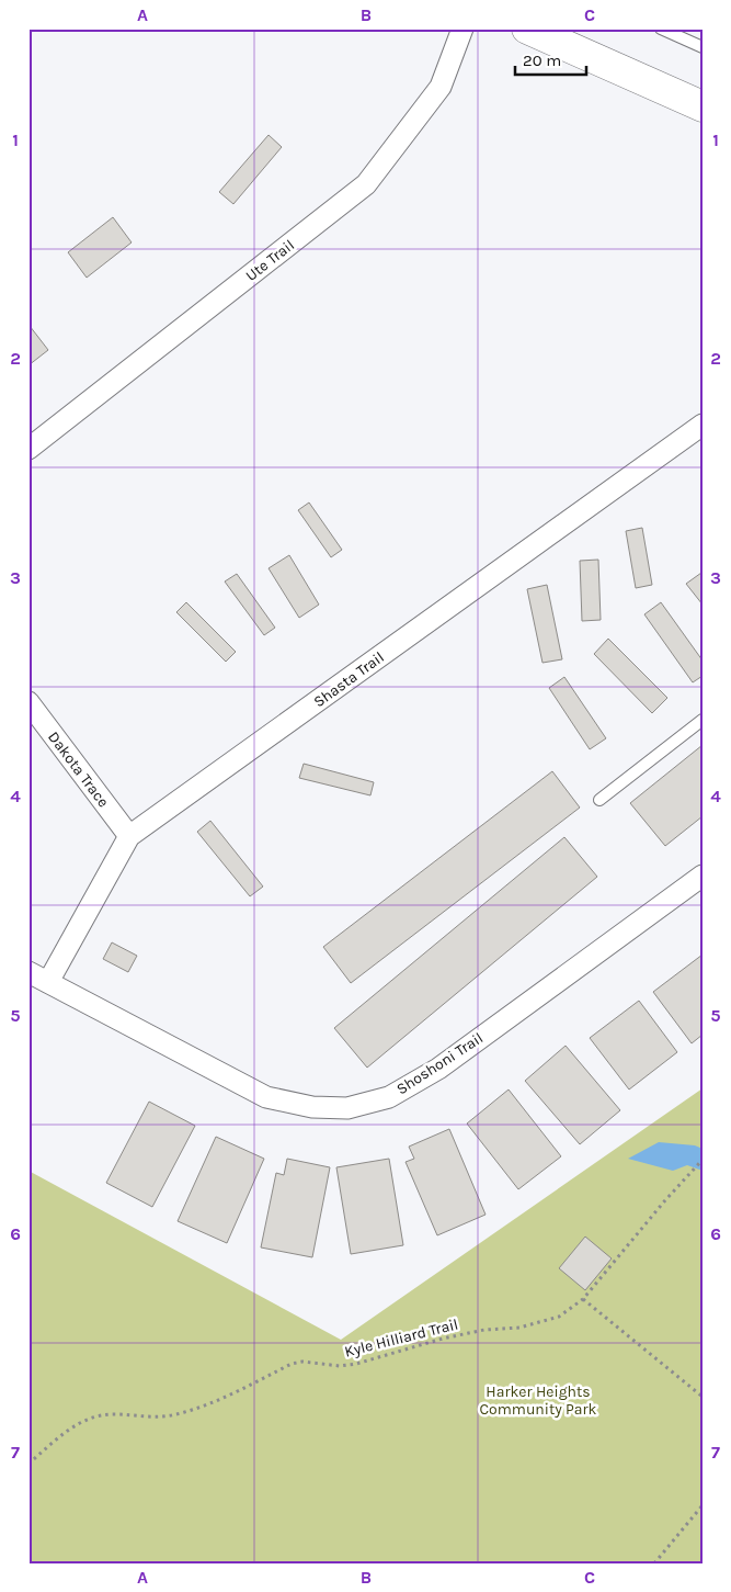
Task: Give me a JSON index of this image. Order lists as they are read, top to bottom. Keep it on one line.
{"streets":{"street":["Ute Trail","Shasta Trail","Dakota Trace","Shoshoni Trail"],"path":["Kyle Hilliard Trail"]},"crossings":[["Shasta Trail","Dakota Trace"],["Shasta Trail","Shoshoni Trail"]],"parks":["Harker Heights Community Park"],"scale_bar":"20 m","grid":{"columns":["A","B","C"],"rows":["1","2","3","4","5","6","7"]}}
